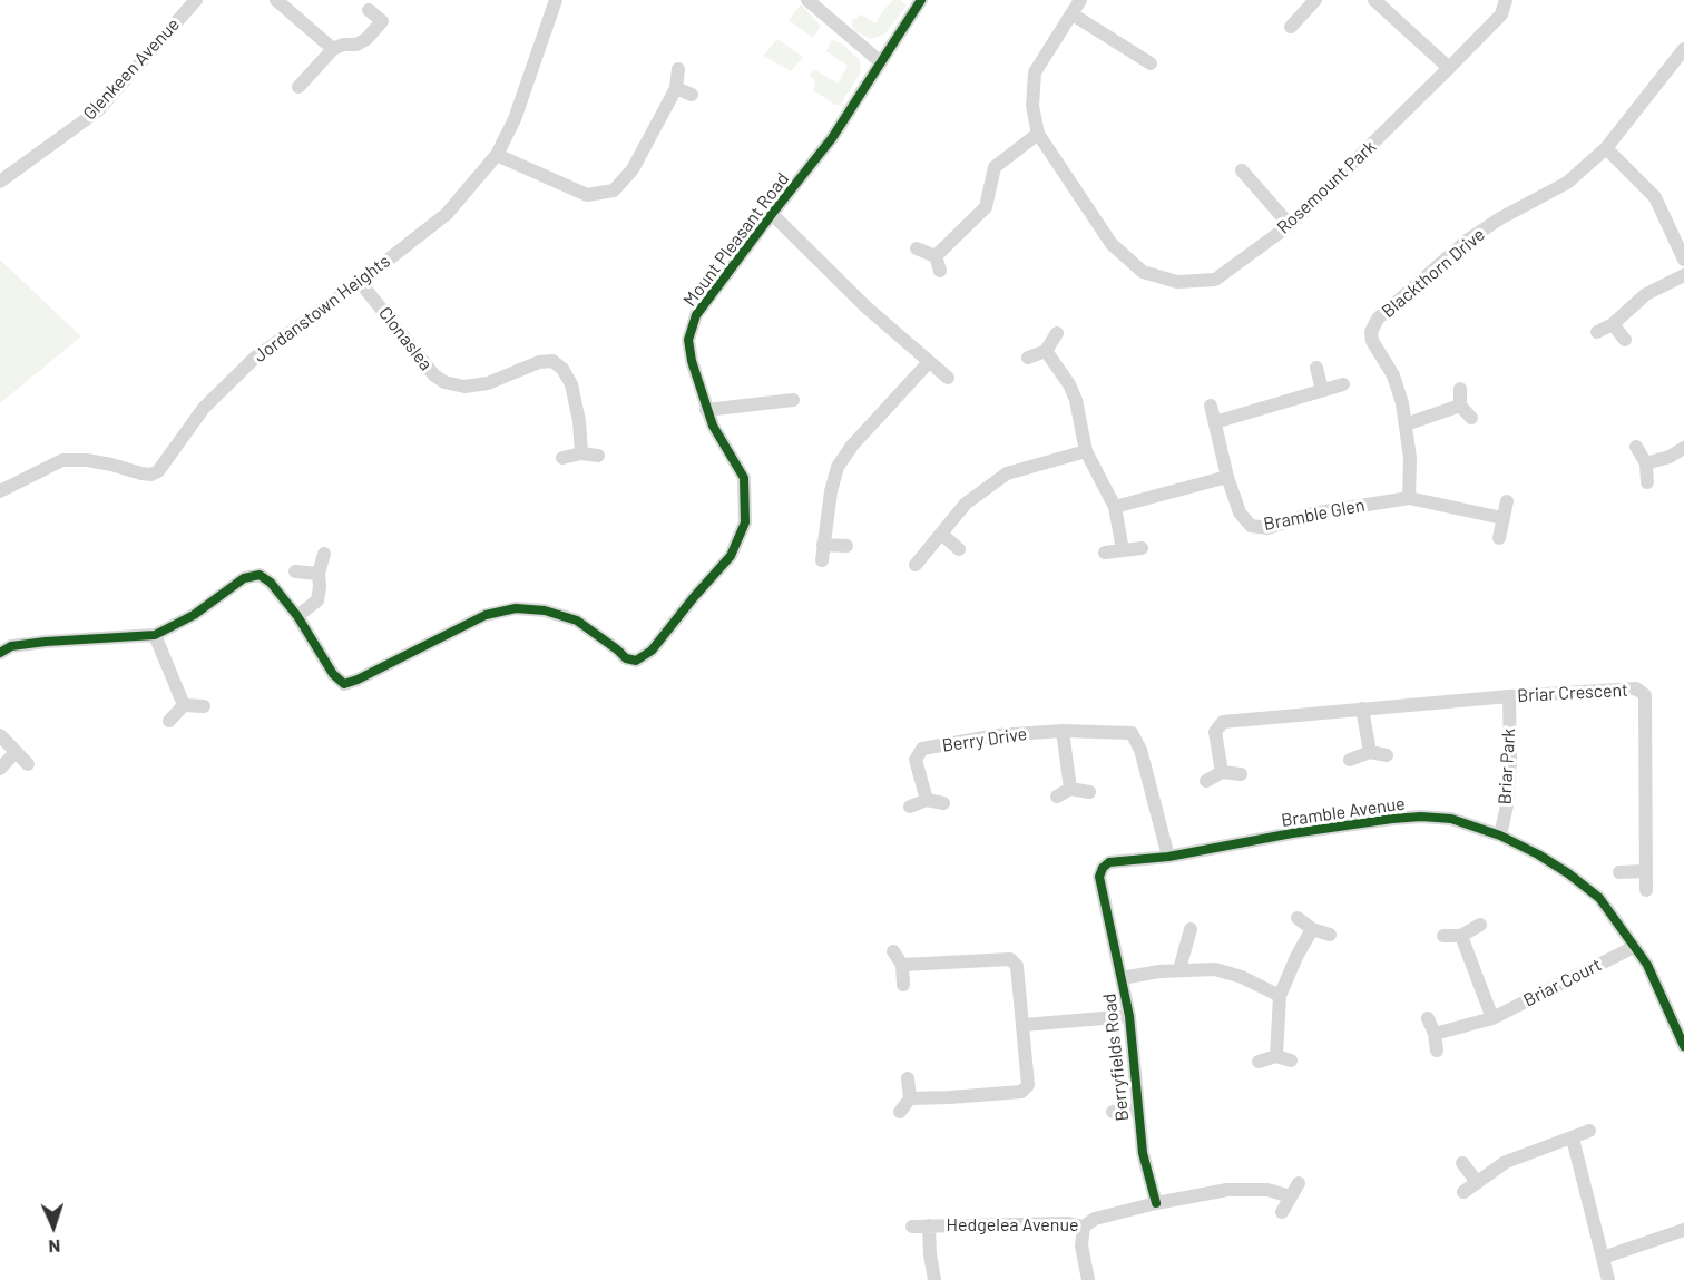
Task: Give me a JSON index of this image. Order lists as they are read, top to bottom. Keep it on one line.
{"streets":{"street":["Glenkeen Avenue","Rosemount Park","Mount Pleasant Road","Blackthorn Drive","Jordanstown Heights","Clonaslea","Bramble Glen","Briar Crescent","Berry Drive","Briar Park","Bramble Avenue","Briar Court","Berryfields Road","Hedgelea Avenue"]},"crossings":[["Blackthorn Drive","Bramble Glen"],["Jordanstown Heights","Clonaslea"],["Briar Crescent","Briar Park"],["Berry Drive","Bramble Avenue"],["Briar Park","Bramble Avenue"],["Bramble Avenue","Briar Court"],["Bramble Avenue","Berryfields Road"],["Berryfields Road","Hedgelea Avenue"]],"north":"bottom"}
